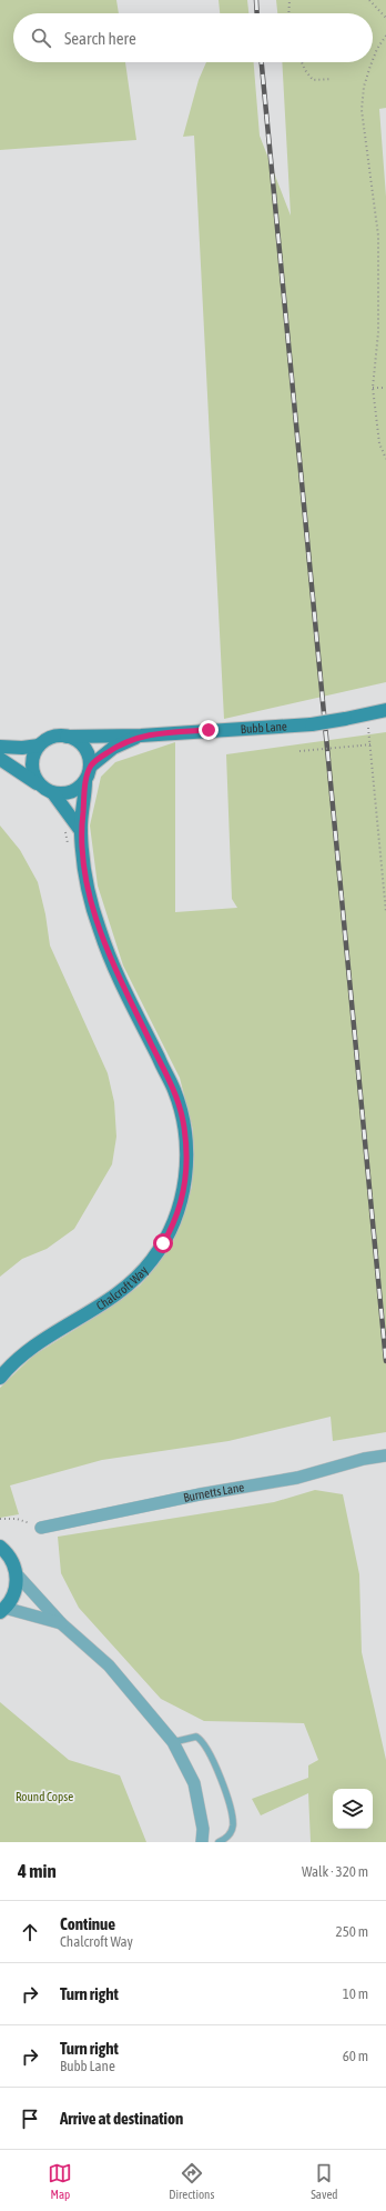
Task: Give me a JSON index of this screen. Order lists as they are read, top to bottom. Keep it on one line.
{"streets":{"street":["Bubb Lane","Chalcroft Way","Burnetts Lane"]},"crossings":[["Bubb Lane","Chalcroft Way"]],"parks":["Round Copse"],"page":{"search":"Search here","heading":["4 min","Walk · 320 m"],"list":[["Continue","Chalcroft Way","250 m"],["Turn right","10 m"],["Turn right","Bubb Lane","60 m"],"Arrive at destination"],"nav":["Map","Directions","Saved"]}}
